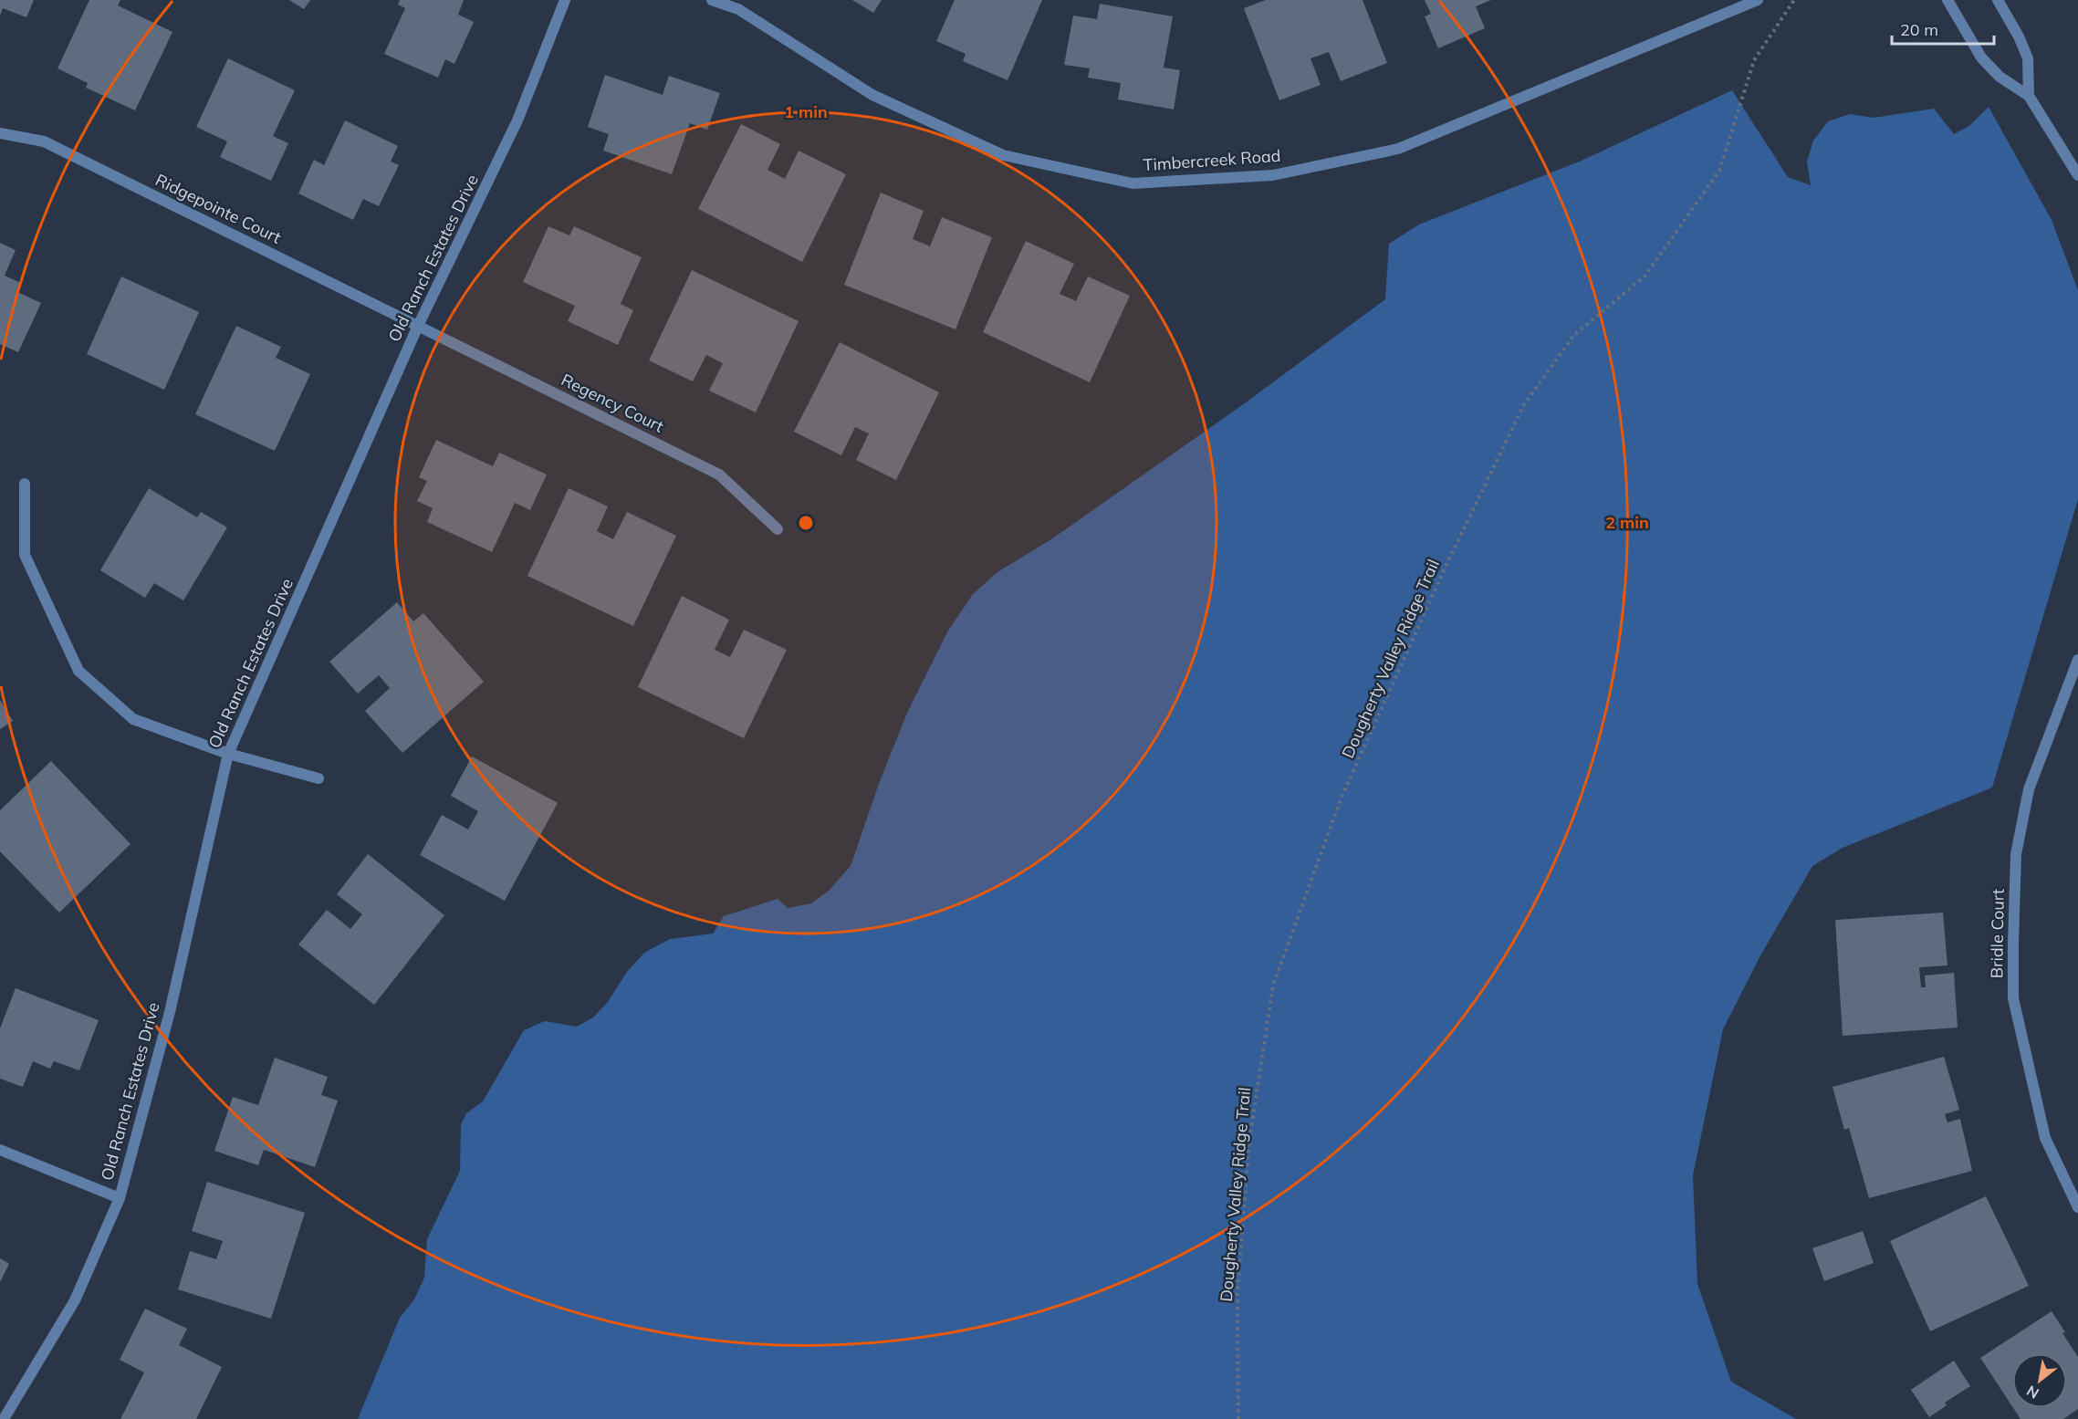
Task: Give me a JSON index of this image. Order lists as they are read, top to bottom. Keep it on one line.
{"streets":{"street":["Timbercreek Road","Ridgepointe Court","Old Ranch Estates Drive","Regency Court","Bridle Court"],"path":["Dougherty Valley Ridge Trail"]},"crossings":[["Ridgepointe Court","Old Ranch Estates Drive"],["Ridgepointe Court","Regency Court"],["Old Ranch Estates Drive","Regency Court"]],"scale_bar":"20 m","north":"bottom left","rings":["1 min","2 min"]}
